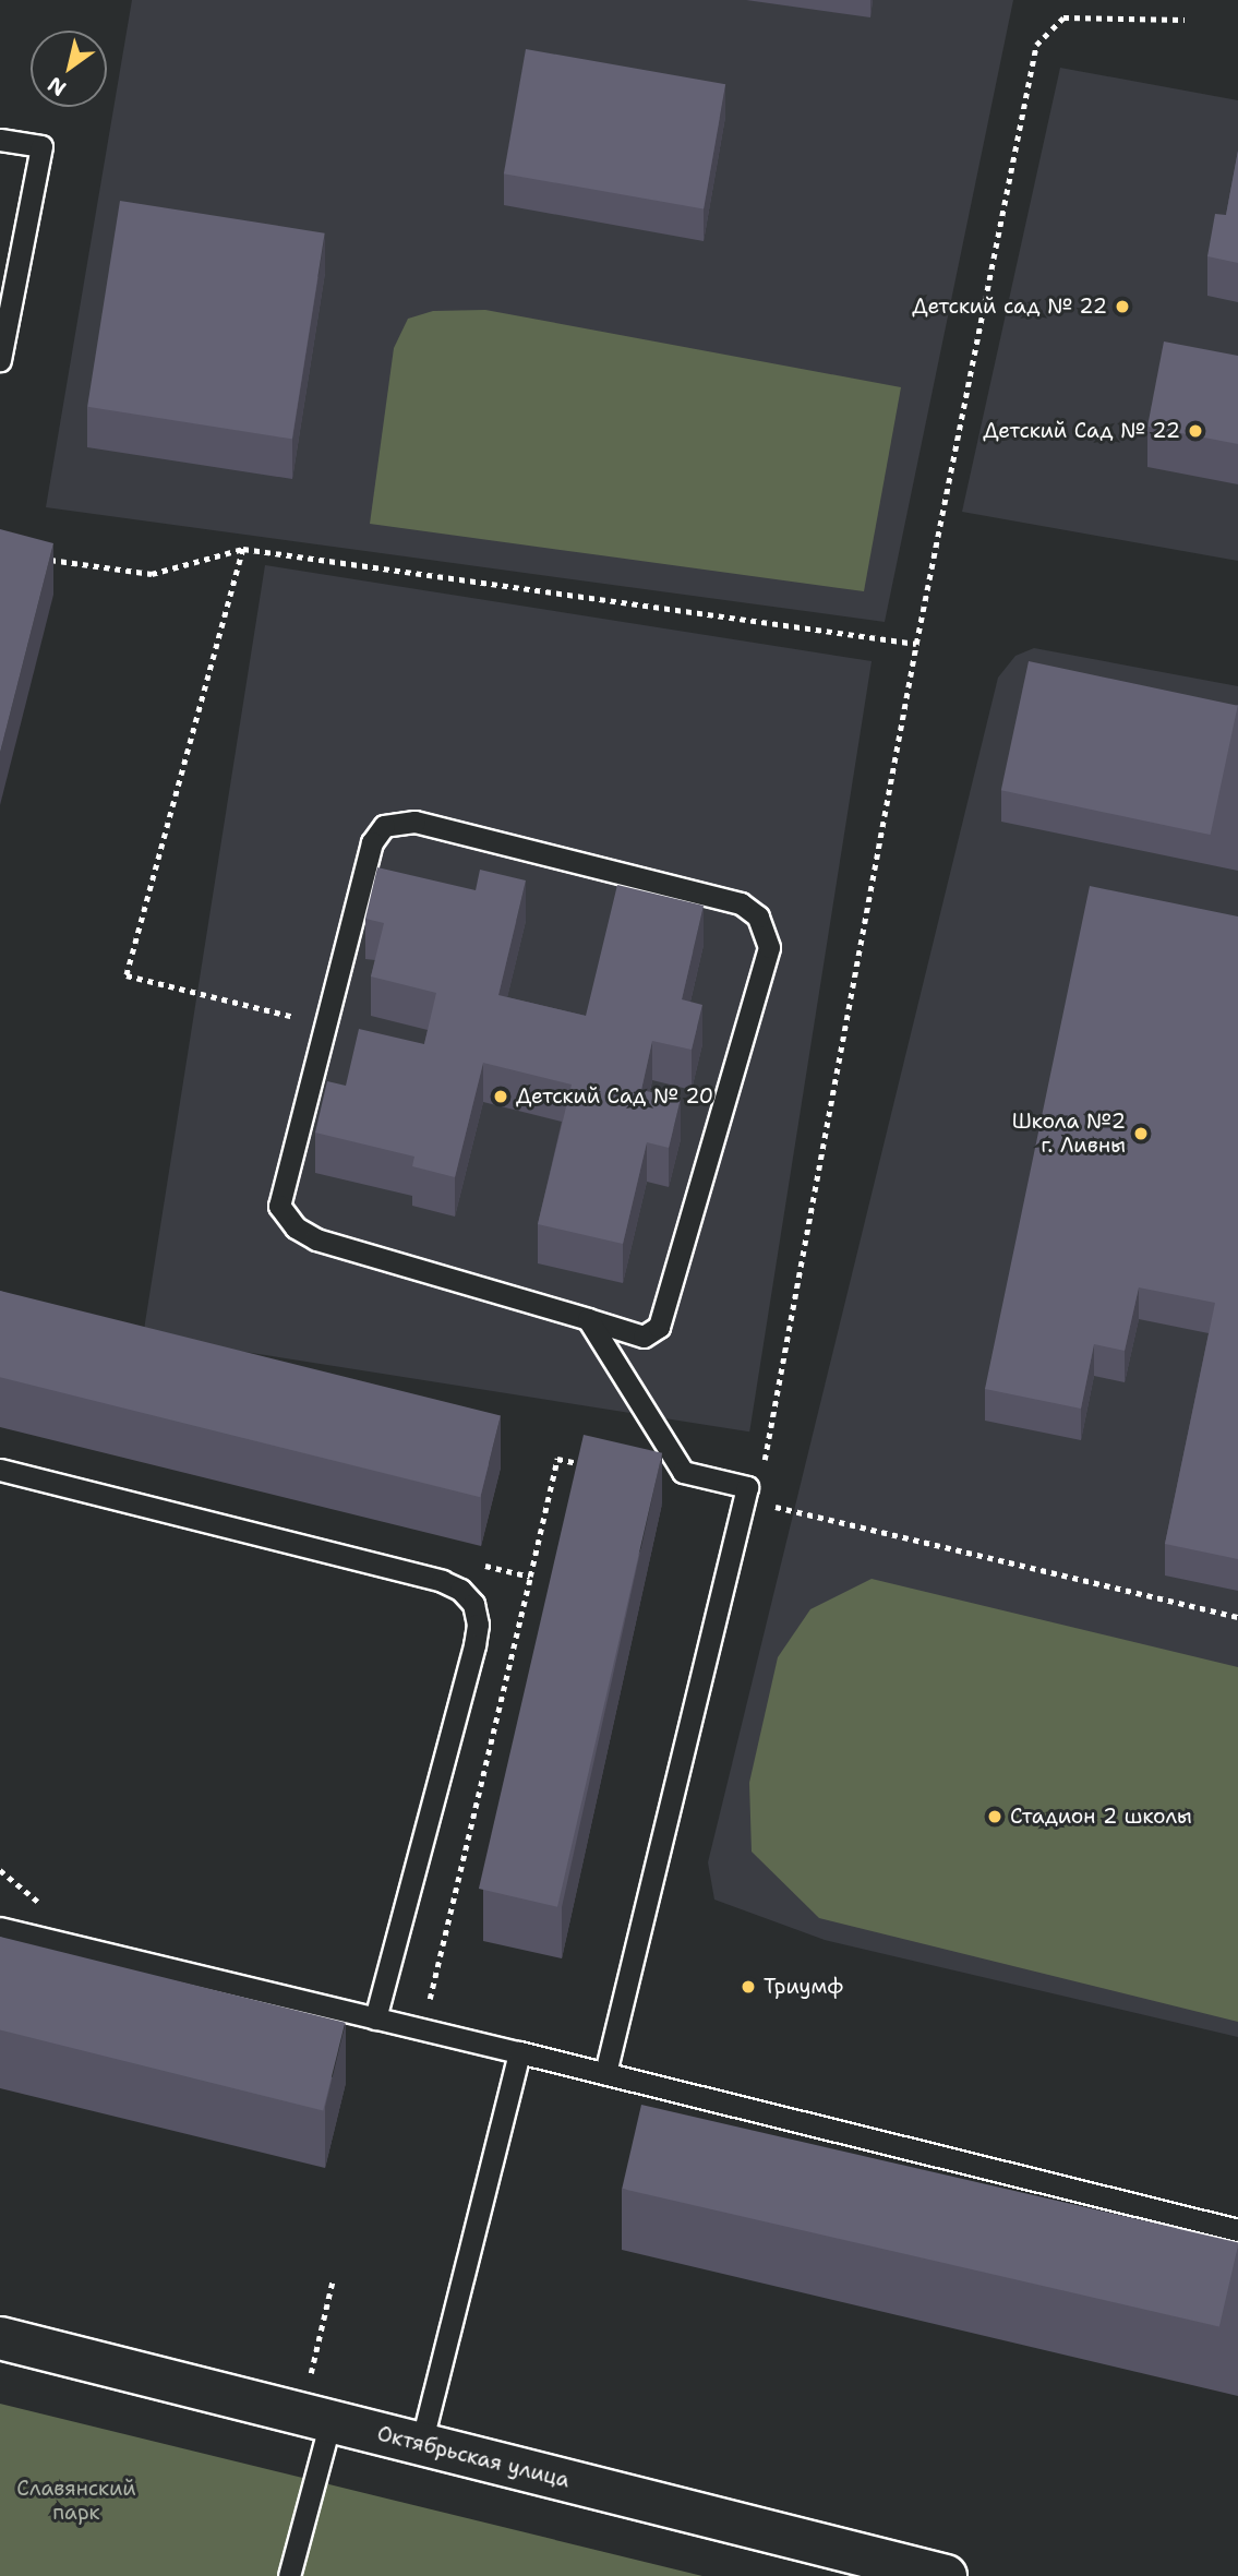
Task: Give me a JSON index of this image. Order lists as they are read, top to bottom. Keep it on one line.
{"streets":{"street":["Октябрьская улица"]},"parks":["Славянский парк"],"places":["Детский сад № 22","Детский Сад № 22","Детский Сад № 20","Школа №2 г. Ливны","Стадион 2 школы","Триумф"],"north":"bottom left"}
